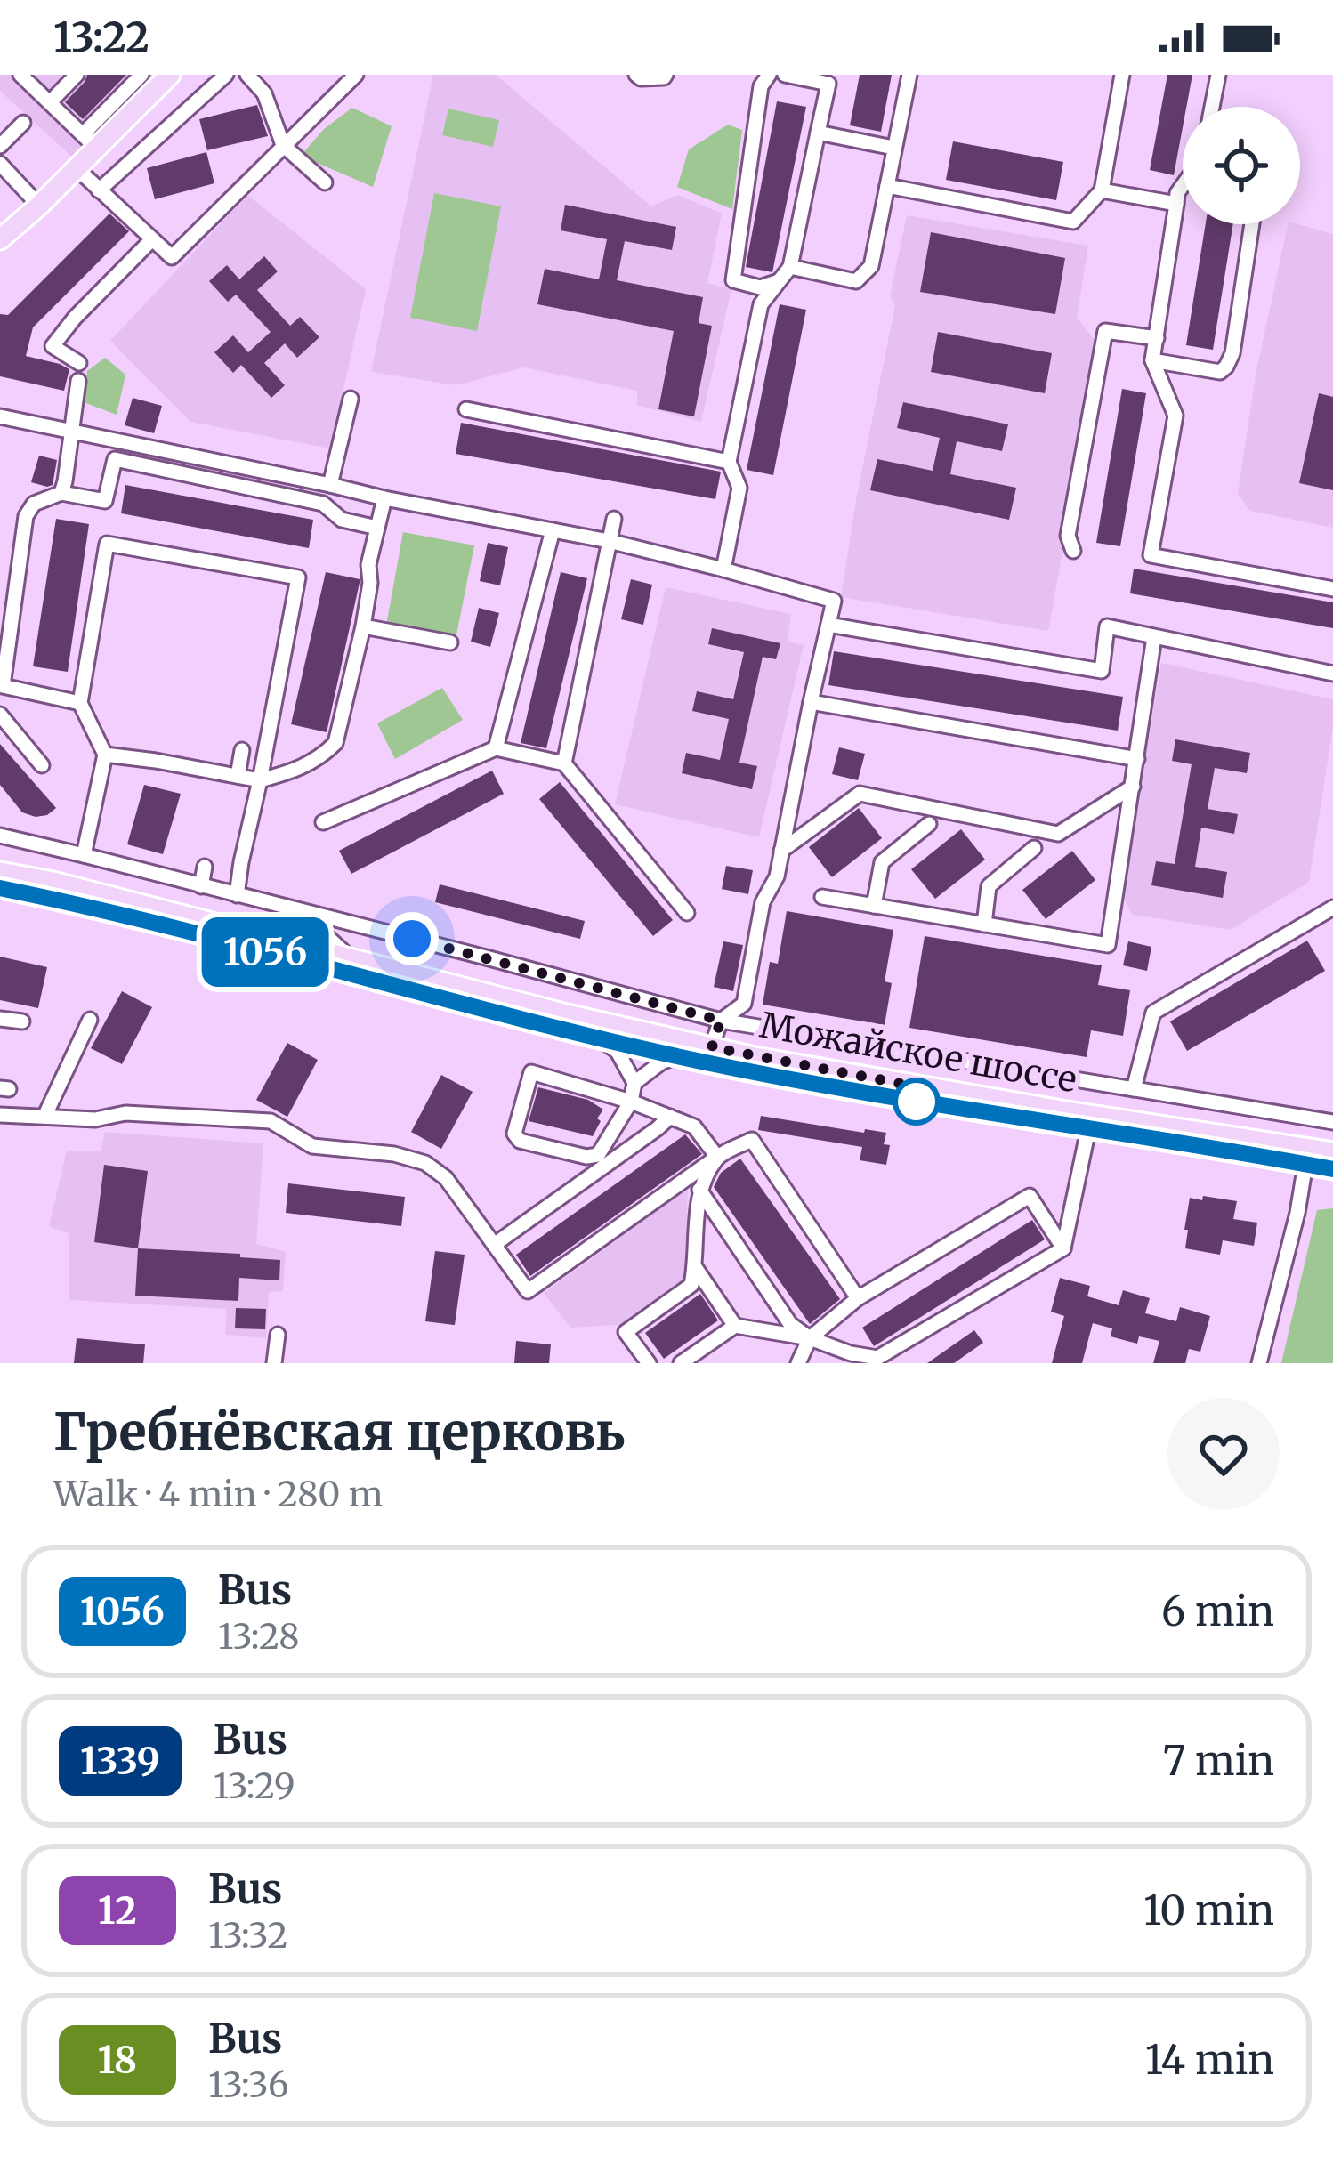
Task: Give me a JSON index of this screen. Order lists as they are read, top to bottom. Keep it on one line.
{"streets":{"main road":["Можайское шоссе"]},"lines":["bus line 1056"],"page":{"status":"13:22","on_map":"1056","heading":["Гребнёвская церковь","Walk · 4 min · 280 m"],"list":[{"mark":"1056","name":"Bus","note":"13:28","value":"6 min"},{"mark":"1339","name":"Bus","note":"13:29","value":"7 min"},{"mark":"12","name":"Bus","note":"13:32","value":"10 min"},{"mark":"18","name":"Bus","note":"13:36","value":"14 min"}]}}
